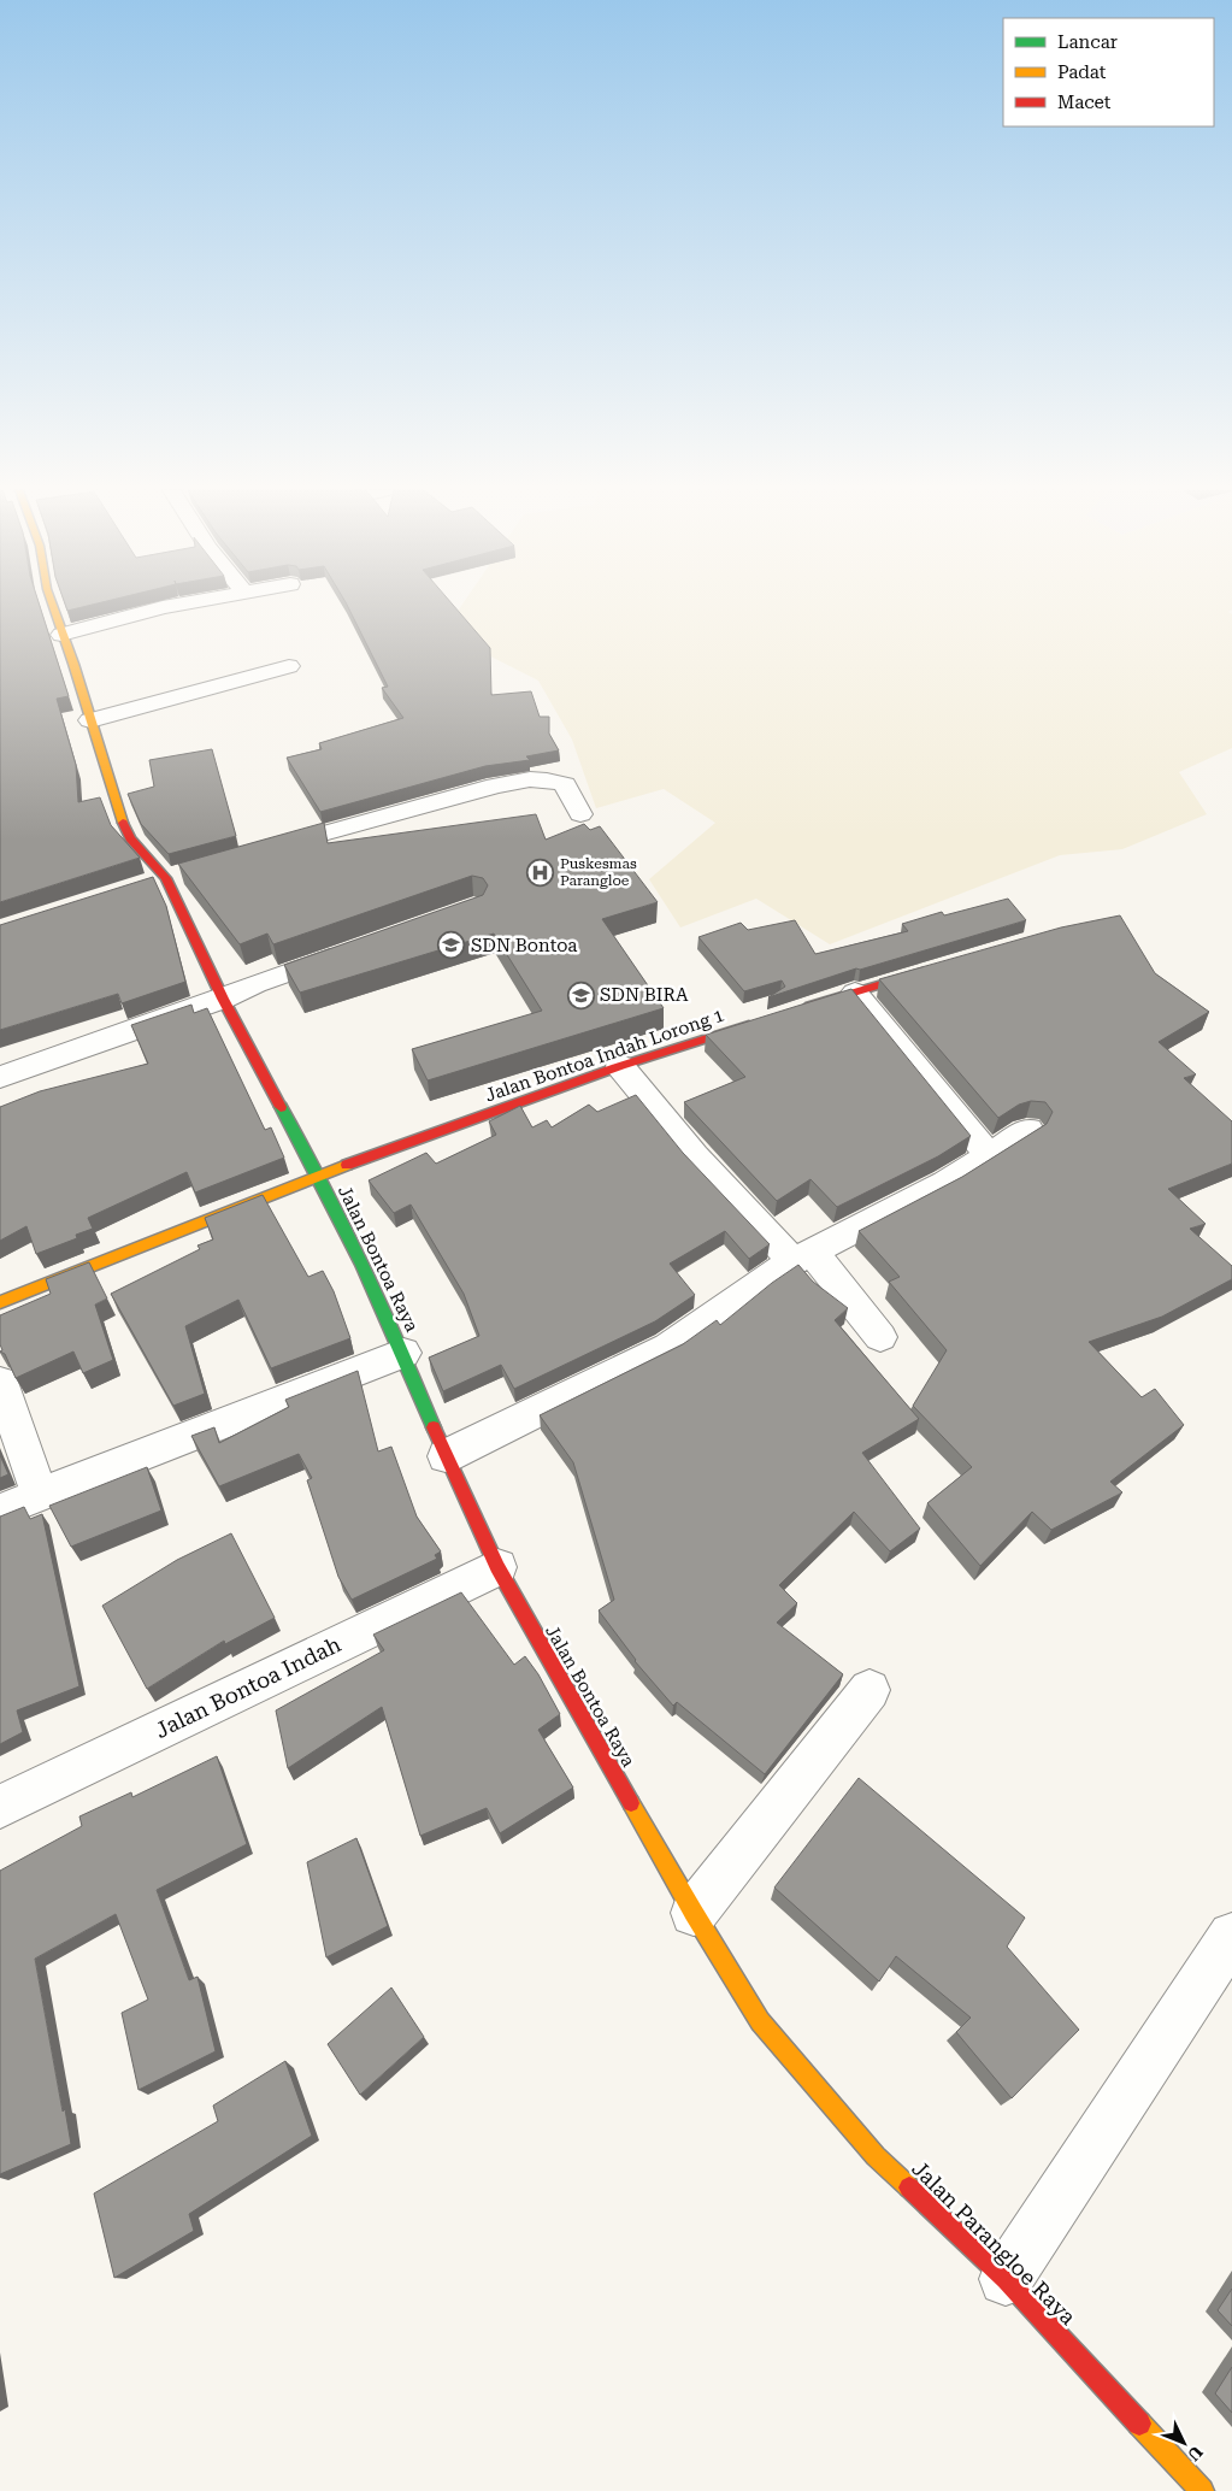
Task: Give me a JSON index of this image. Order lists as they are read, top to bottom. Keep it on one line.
{"streets":{"street":["Jalan Bontoa Indah Lorong 1","Jalan Bontoa Raya","Jalan Bontoa Indah","Jalan Parangloe Raya"]},"crossings":[["Jalan Bontoa Indah Lorong 1","Jalan Bontoa Raya"],["Jalan Bontoa Raya","Jalan Bontoa Indah"],["Jalan Bontoa Raya","Jalan Parangloe Raya"]],"places":{"hospital":["Puskesmas Parangloe"],"school or university":["SDN Bontoa","SDN BIRA"]},"legend":["Lancar","Padat","Macet"],"north":"bottom right"}
